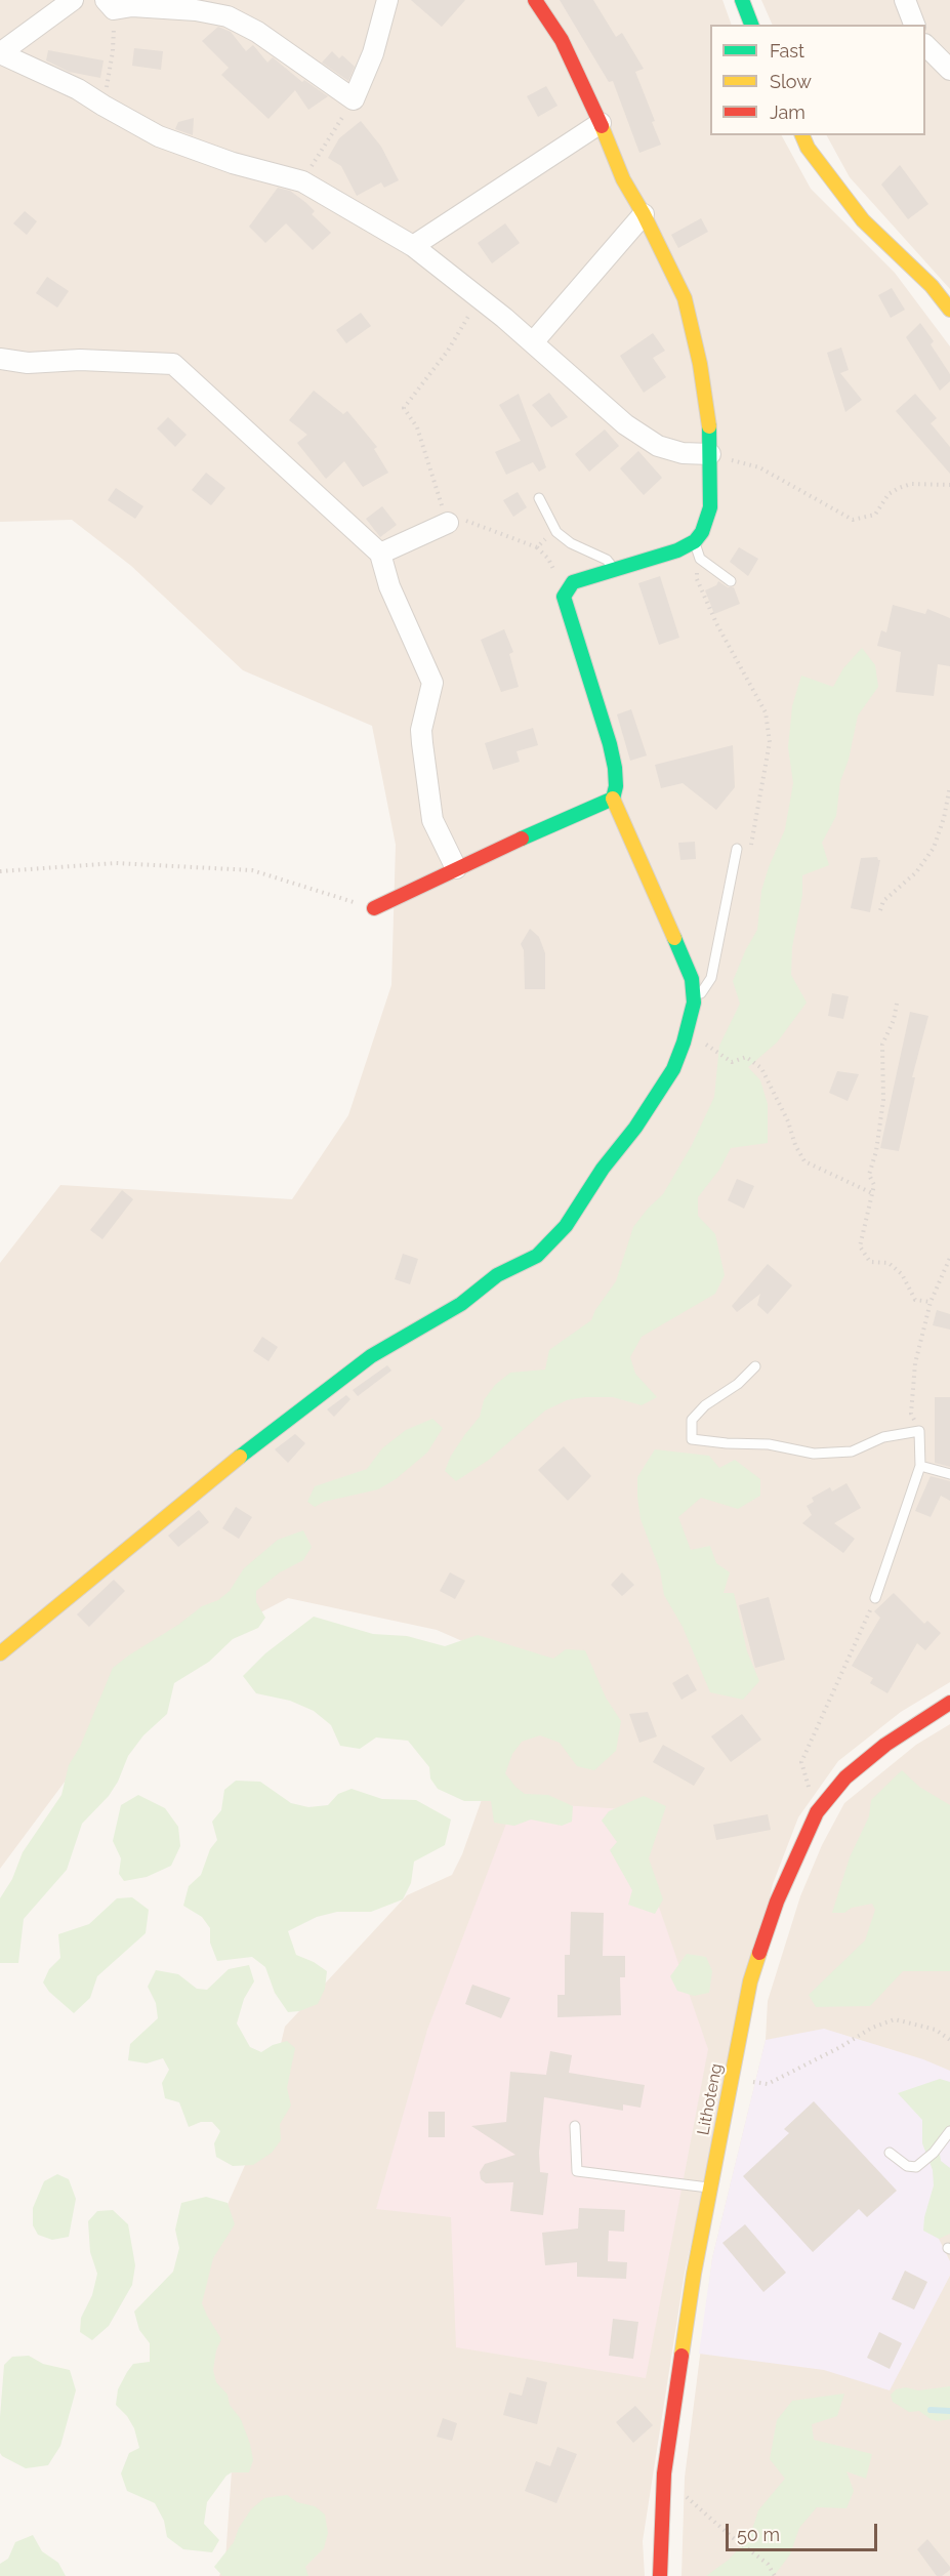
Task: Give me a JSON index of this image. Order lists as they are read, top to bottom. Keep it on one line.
{"streets":{"street":["Lithoteng"]},"legend":["Fast","Slow","Jam"],"scale_bar":"50 m"}
